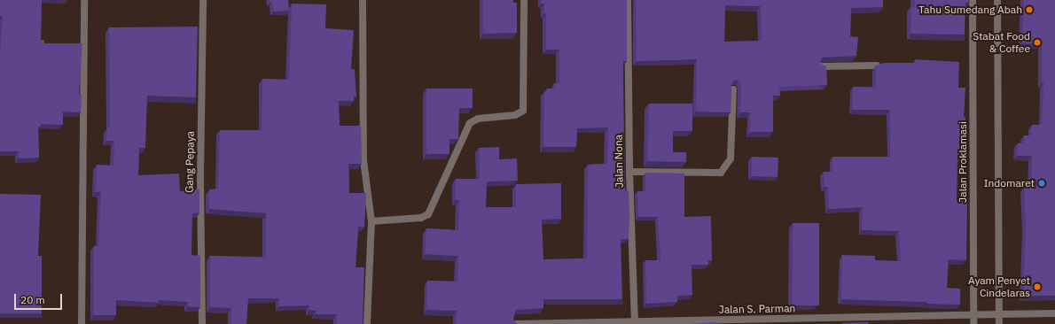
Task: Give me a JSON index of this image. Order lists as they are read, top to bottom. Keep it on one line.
{"streets":{"street":["Jalan Nona","Gang Pepaya","Jalan Proklamasi","Jalan S. Parman"]},"crossings":[["Jalan Nona","Jalan S. Parman"],["Jalan Proklamasi","Jalan S. Parman"]],"places":["Tahu Sumedang Abah","Stabat Food & Coffee","Indomaret","Ayam Penyet Cindelaras"],"scale_bar":"20 m"}
